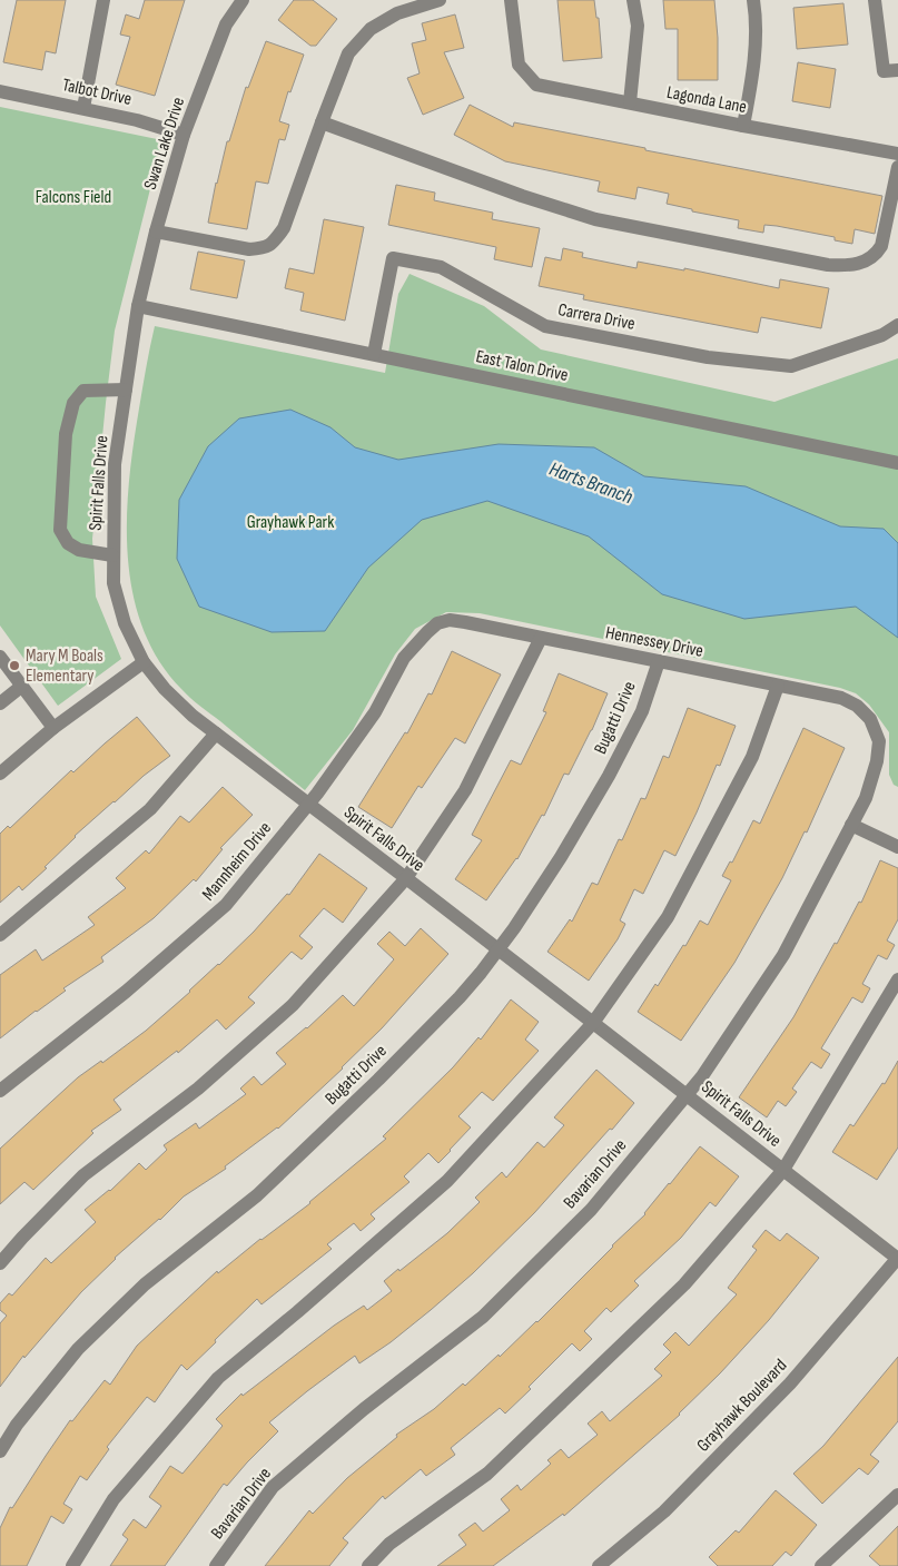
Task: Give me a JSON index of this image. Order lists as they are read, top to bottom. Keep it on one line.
{"streets":{"street":["Talbot Drive","Lagonda Lane","Swan Lake Drive","Carrera Drive","East Talon Drive","Spirit Falls Drive","Hennessey Drive","Bugatti Drive","Mannheim Drive","Bavarian Drive","Grayhawk Boulevard"]},"crossings":[["Talbot Drive","Swan Lake Drive"],["Swan Lake Drive","East Talon Drive"],["Swan Lake Drive","Spirit Falls Drive"],["Carrera Drive","East Talon Drive"],["East Talon Drive","Spirit Falls Drive"],["Spirit Falls Drive","Bugatti Drive"],["Spirit Falls Drive","Mannheim Drive"],["Spirit Falls Drive","Bavarian Drive"],["Spirit Falls Drive","Grayhawk Boulevard"],["Hennessey Drive","Bugatti Drive"],["Hennessey Drive","Mannheim Drive"],["Hennessey Drive","Bavarian Drive"]],"water":["Harts Branch"],"parks":["Falcons Field","Grayhawk Park"],"places":["Mary M Boals Elementary"]}
